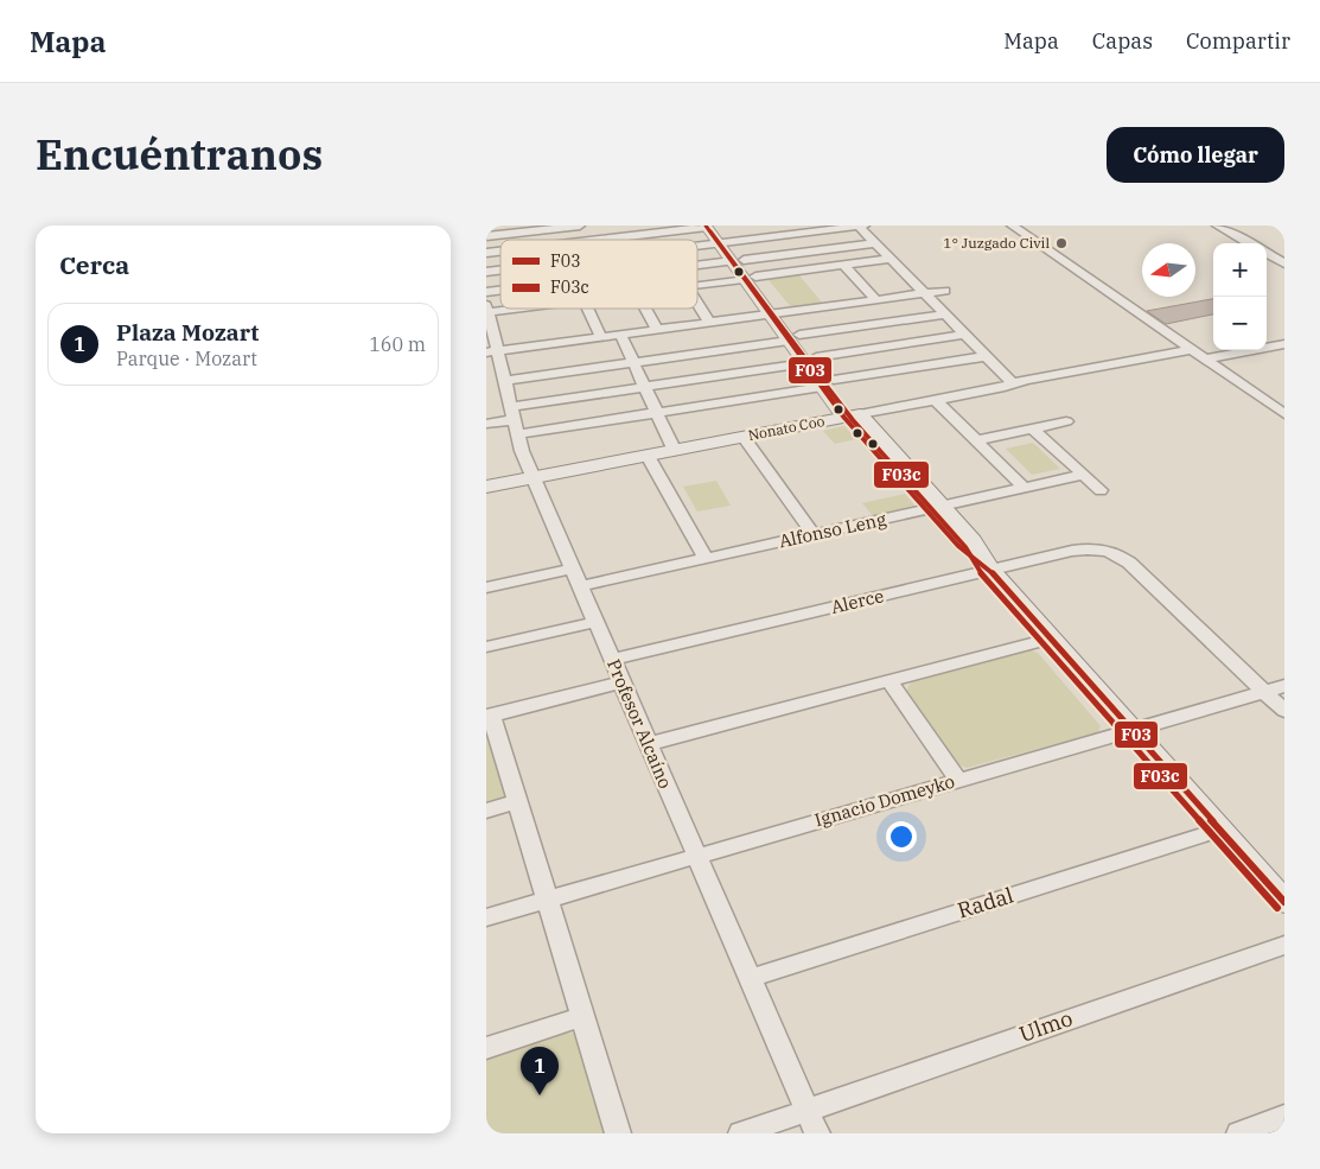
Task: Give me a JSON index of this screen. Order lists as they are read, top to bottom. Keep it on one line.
{"streets":{"main road":["Nonato Coo"],"street":["Alfonso Leng","Alerce","Profesor Alcaíno","Ignacio Domeyko","Radal","Ulmo"]},"crossings":[["Nonato Coo","Profesor Alcaíno"],["Alfonso Leng","Profesor Alcaíno"],["Alerce","Profesor Alcaíno"],["Alerce","Ignacio Domeyko"],["Profesor Alcaíno","Ignacio Domeyko"],["Profesor Alcaíno","Radal"],["Profesor Alcaíno","Ulmo"]],"places":["1° Juzgado Civil"],"lines":["transit line F03","transit line F03c"],"legend":["F03","F03c"],"north":"left","page":{"header":"Mapa","nav":["Mapa","Capas","Compartir"],"title":"Encuéntranos","buttons":"Cómo llegar","heading":"Cerca","map_buttons":["+","−"],"list":[{"mark":"1","name":"Plaza Mozart","note":"Parque · Mozart","value":"160 m"}],"pins":"1"}}
